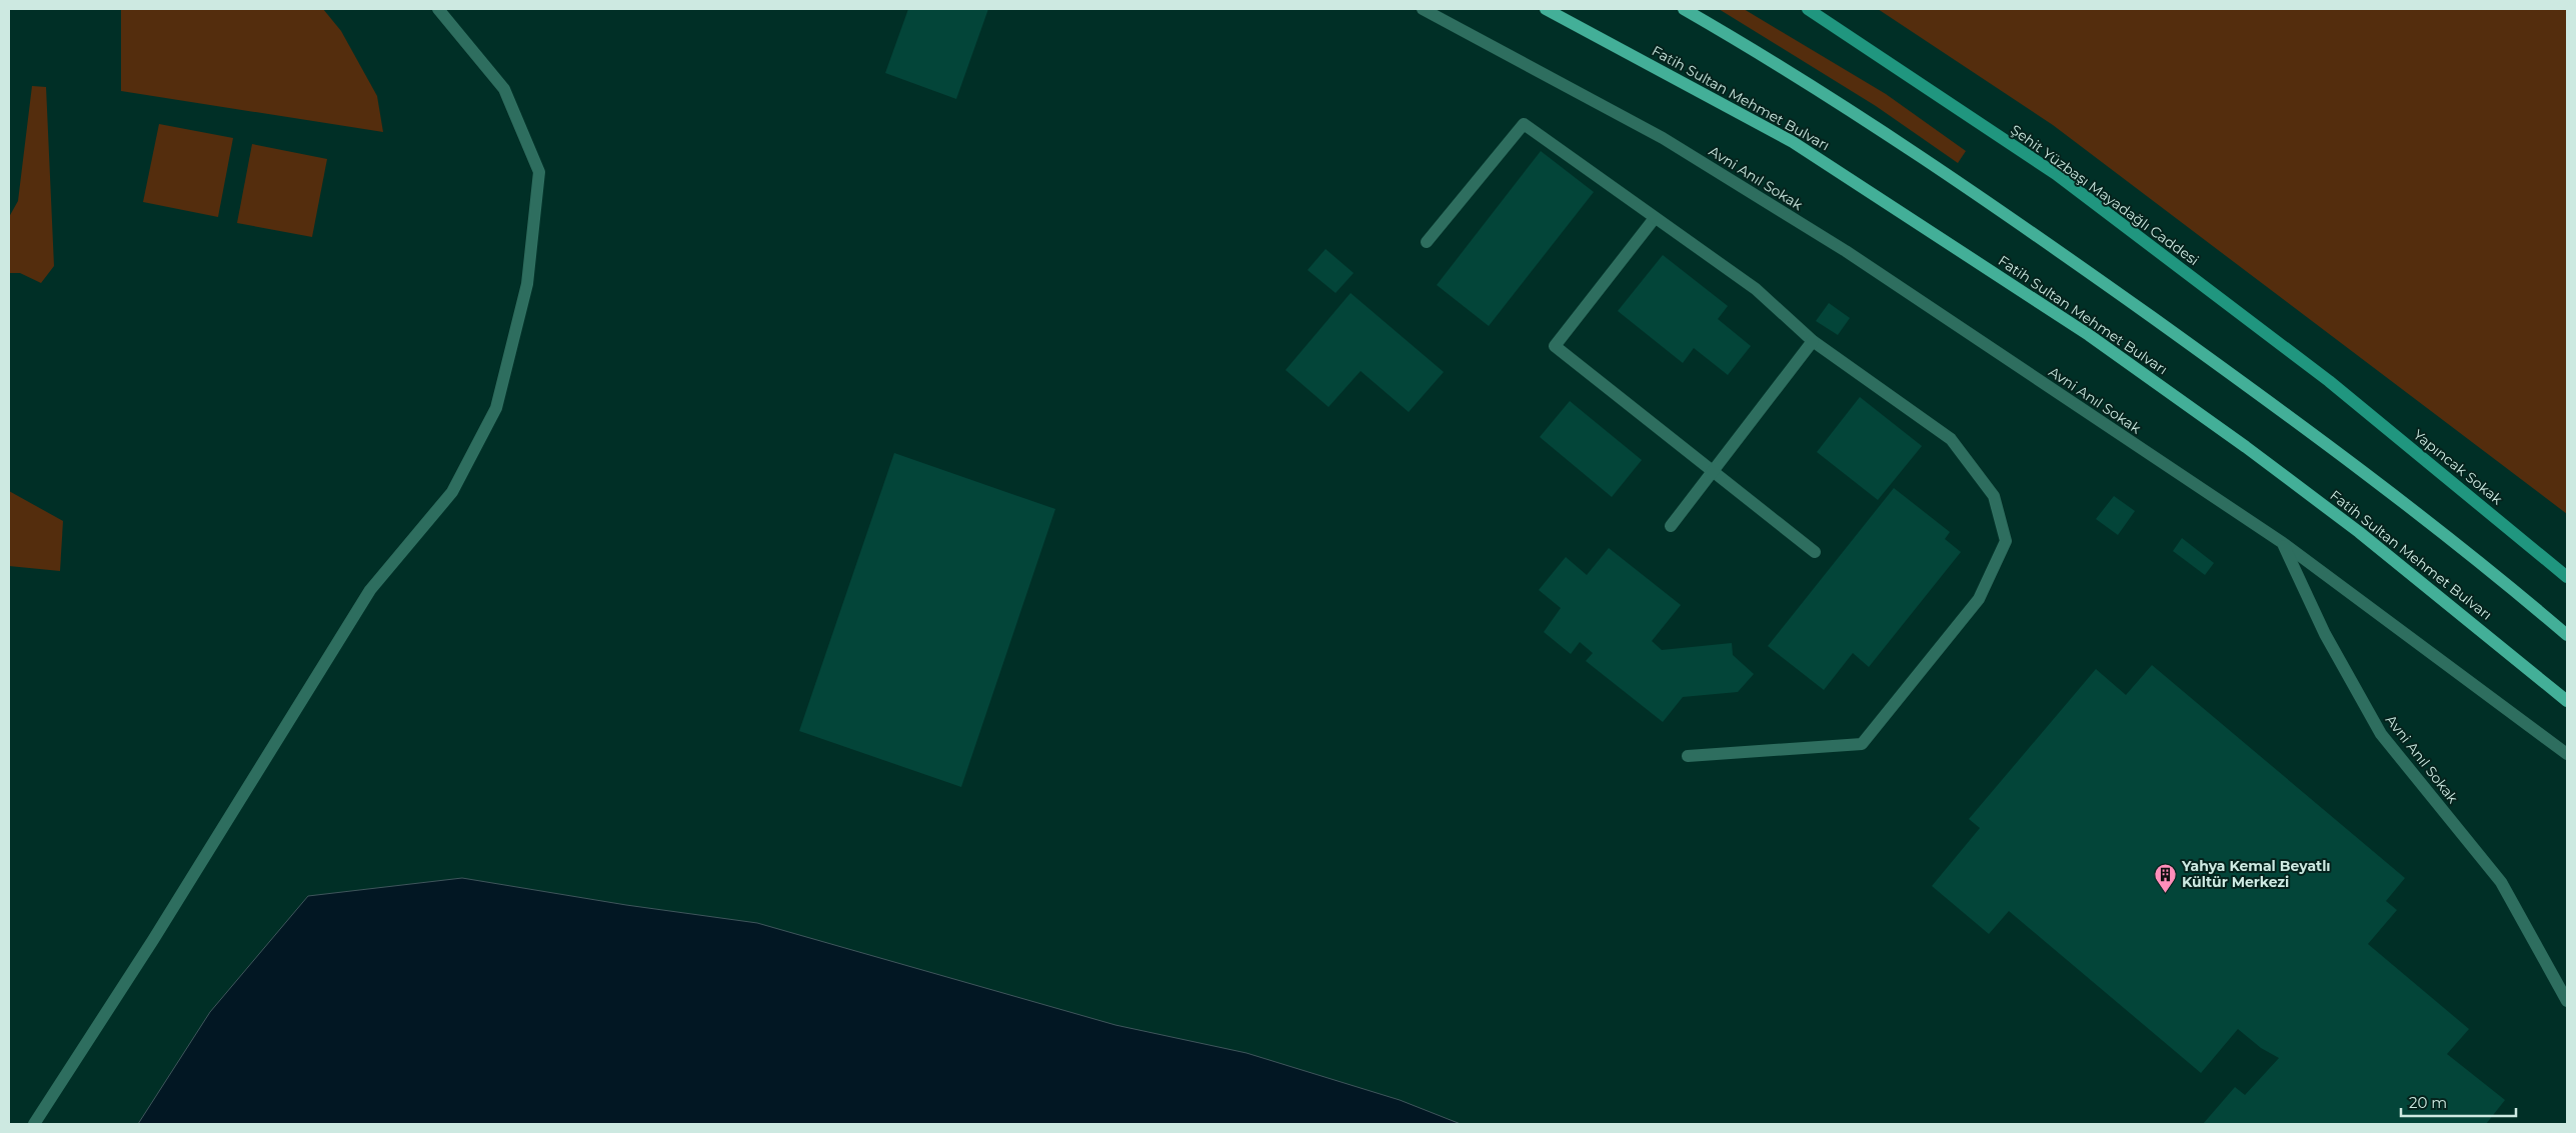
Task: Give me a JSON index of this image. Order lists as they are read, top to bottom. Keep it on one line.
{"streets":{"main road":["Fatih Sultan Mehmet Bulvarı"],"street":["Avni Anıl Sokak","Şehit Yüzbaşı Mayadağlı Caddesi","Yapıncak Sokak"]},"crossings":[["Şehit Yüzbaşı Mayadağlı Caddesi","Yapıncak Sokak"]],"places":{"building":["Yahya Kemal Beyatlı Kültür Merkezi"]},"scale_bar":"20 m"}
